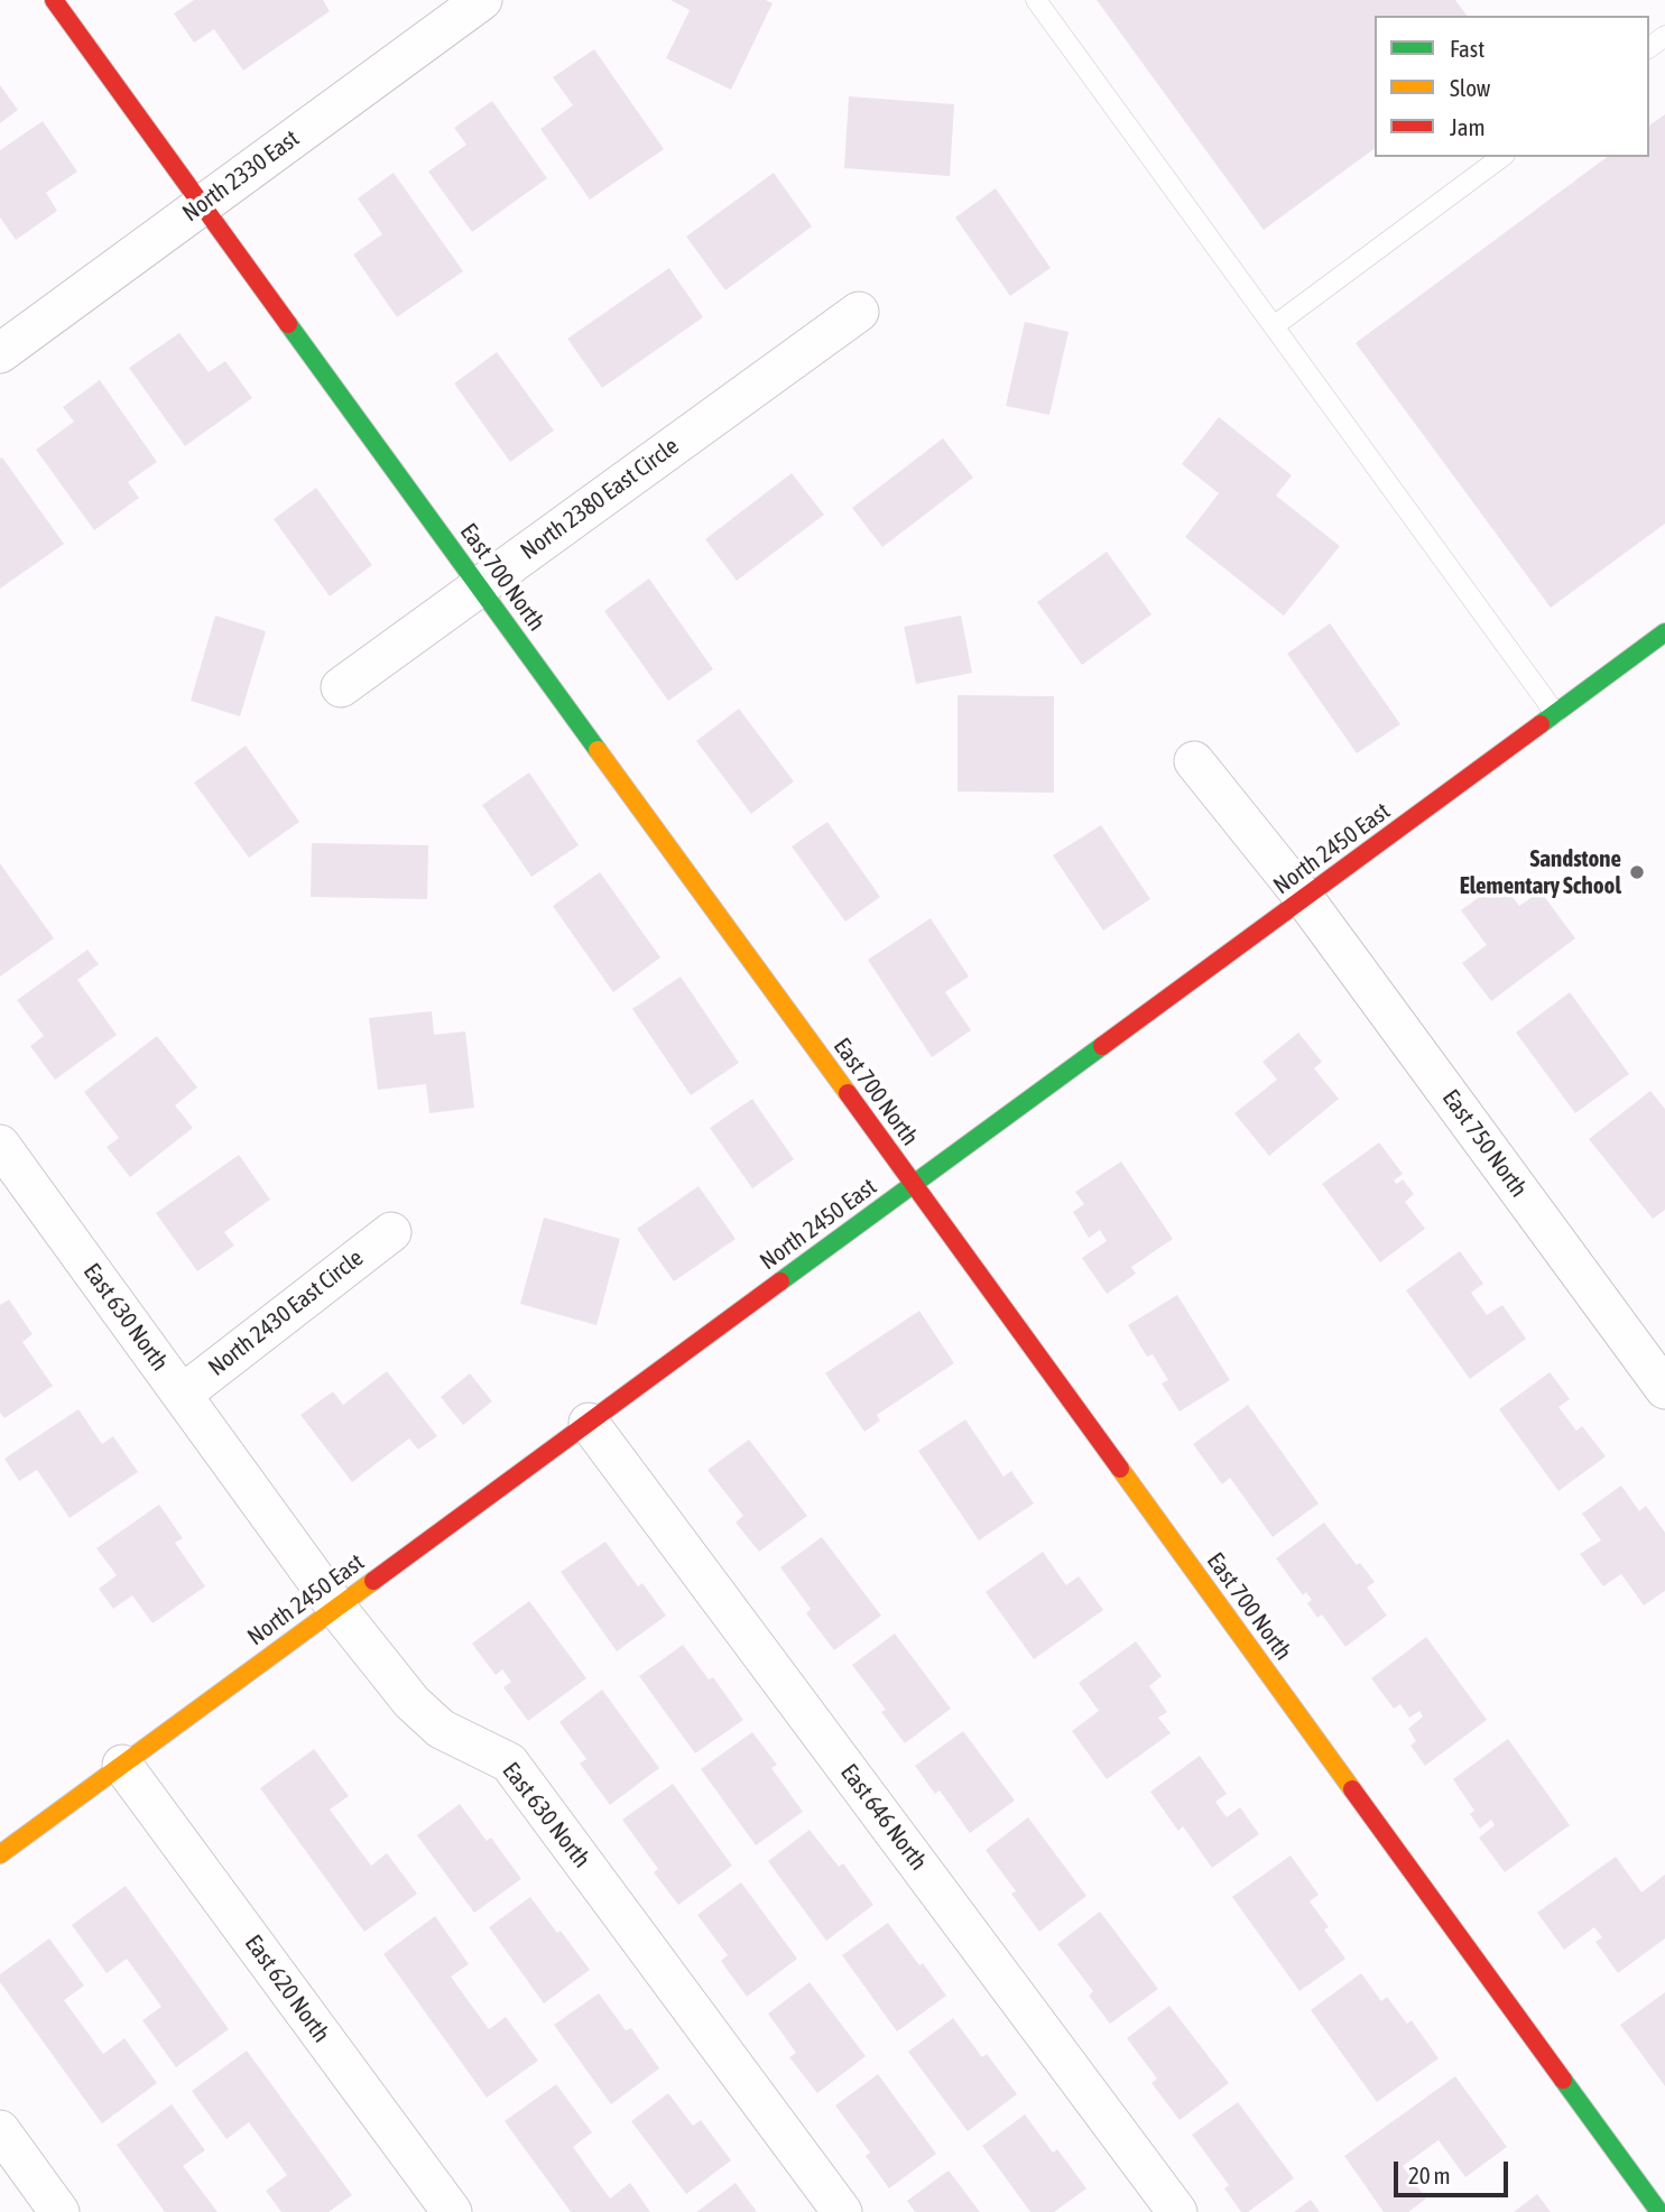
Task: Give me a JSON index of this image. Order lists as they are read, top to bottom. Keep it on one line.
{"streets":{"street":["North 2330 East","North 2380 East Circle","East 700 North","North 2450 East","East 750 North","North 2430 East Circle","East 630 North","East 646 North","East 620 North"]},"crossings":[["North 2330 East","East 700 North"],["North 2380 East Circle","East 700 North"],["East 700 North","North 2450 East"],["North 2450 East","East 750 North"],["North 2450 East","East 630 North"],["North 2450 East","East 646 North"],["North 2450 East","East 620 North"],["North 2430 East Circle","East 630 North"]],"places":["Sandstone Elementary School"],"legend":["Fast","Slow","Jam"],"scale_bar":"20 m"}
